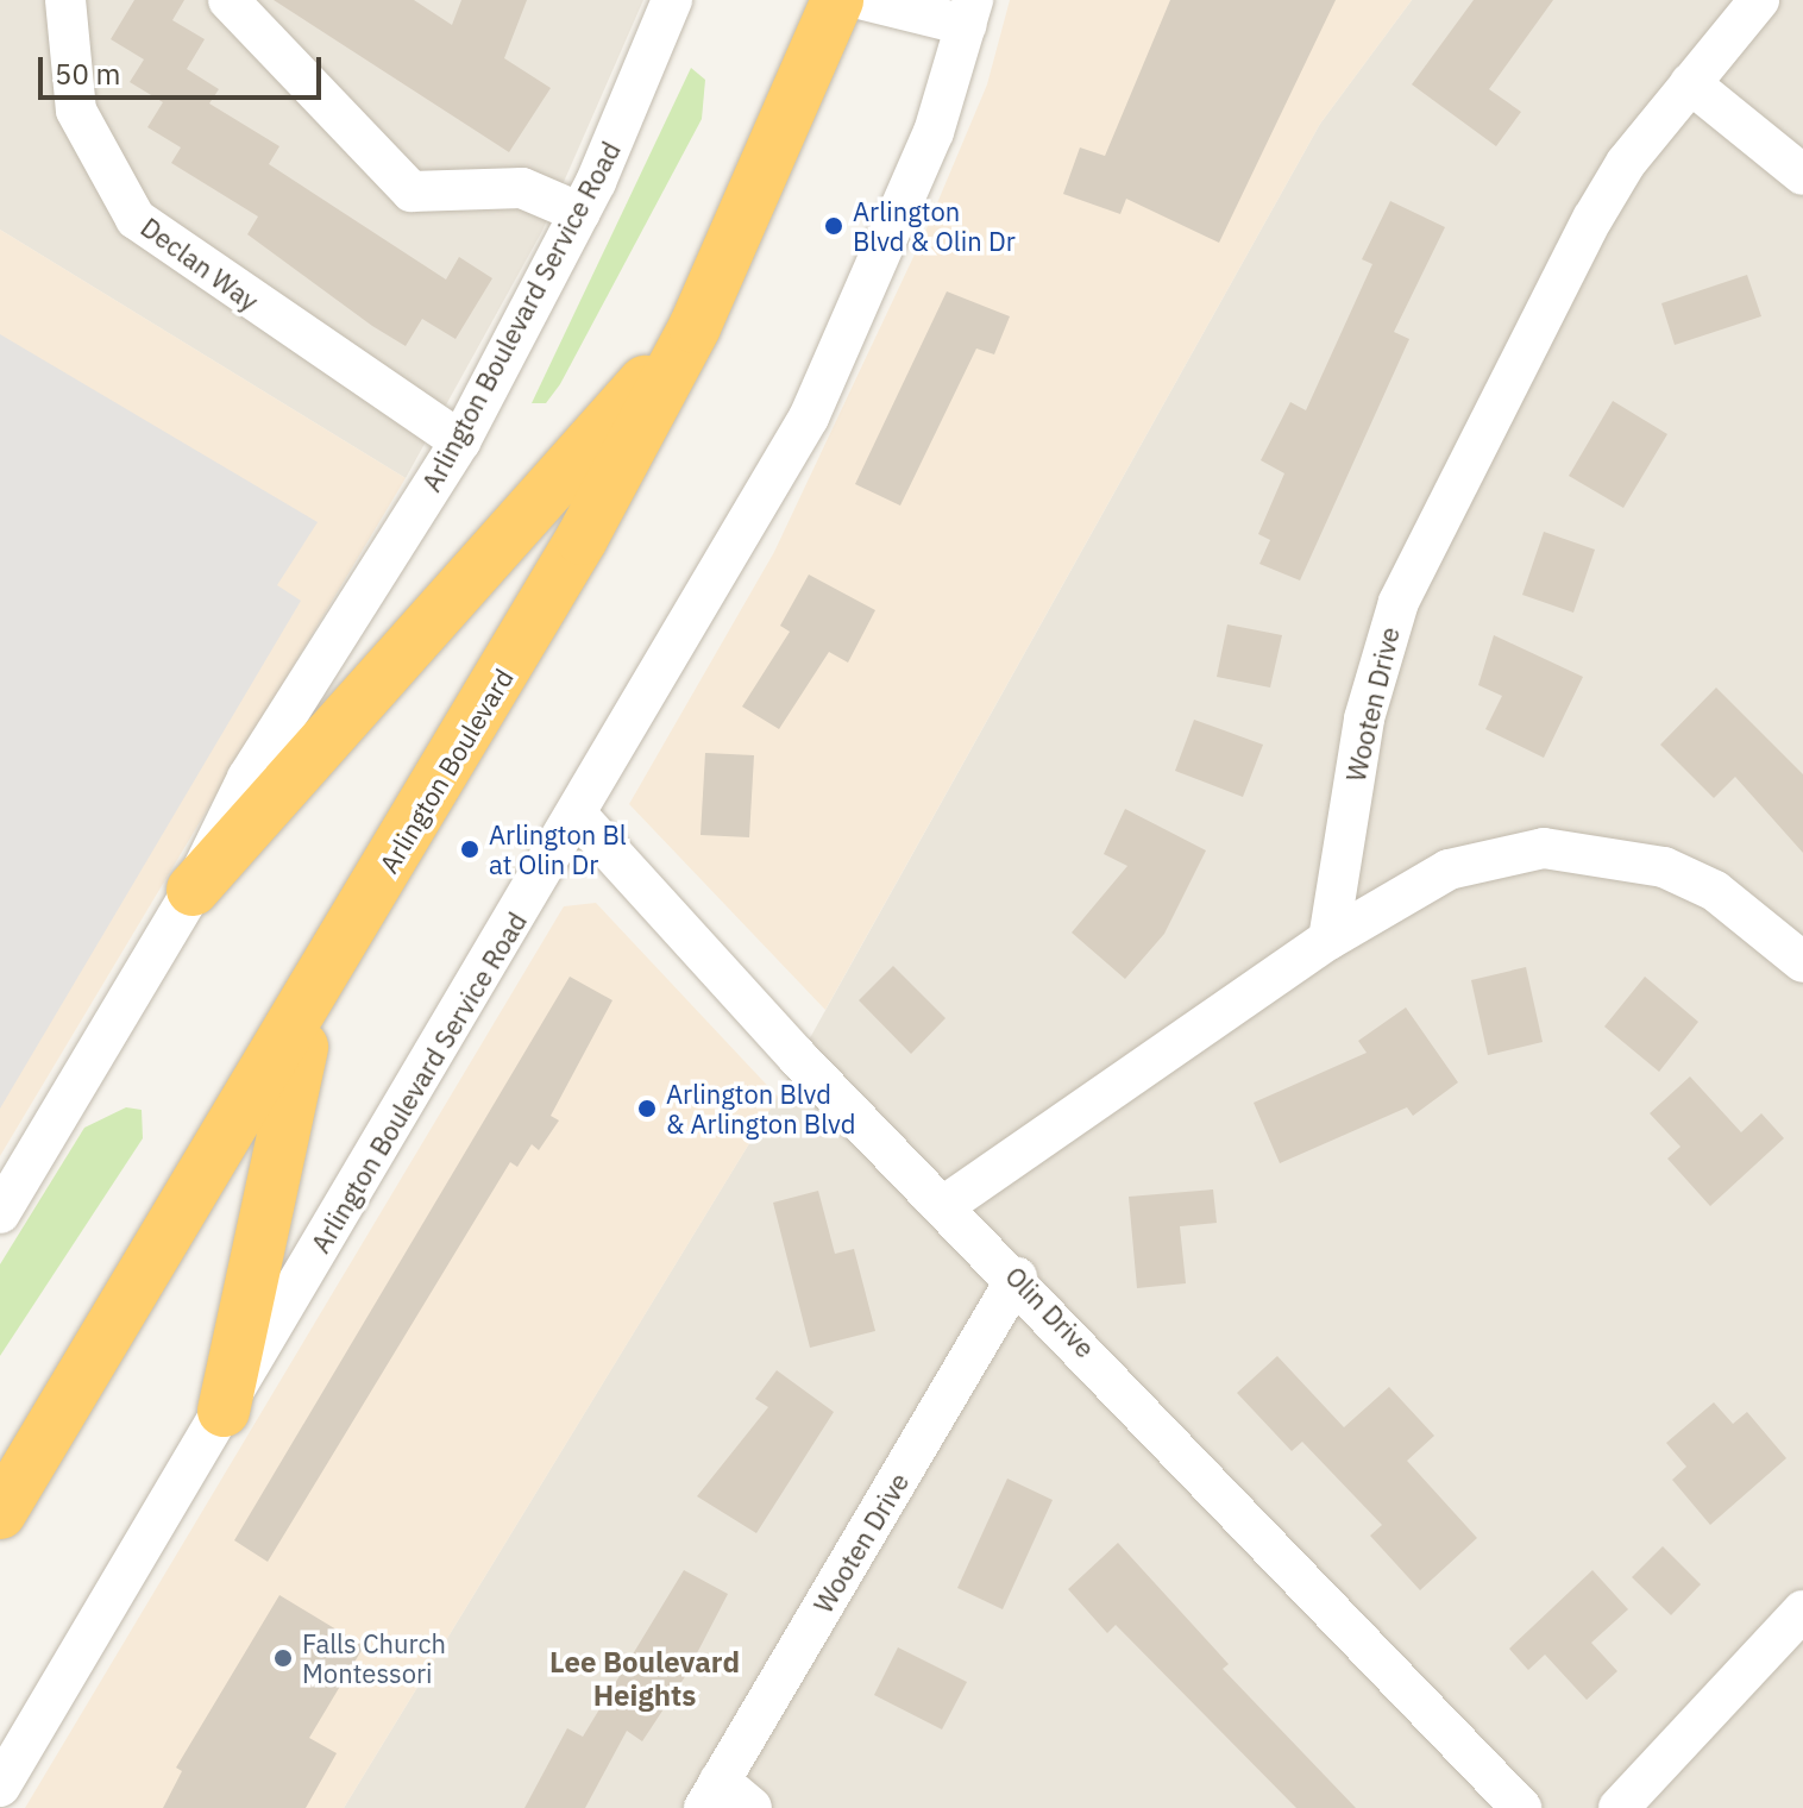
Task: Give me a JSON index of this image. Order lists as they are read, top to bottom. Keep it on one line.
{"streets":{"highway":["Arlington Boulevard"],"street":["Declan Way","Arlington Boulevard Service Road","Wooten Drive","Olin Drive"]},"crossings":[["Declan Way","Arlington Boulevard Service Road"],["Arlington Boulevard Service Road","Olin Drive"],["Wooten Drive","Olin Drive"]],"districts":["Lee Boulevard Heights"],"places":["Arlington Blvd & Olin Dr","Arlington Bl at Olin Dr","Arlington Blvd & Arlington Blvd","Falls Church Montessori"],"scale_bar":"50 m"}
